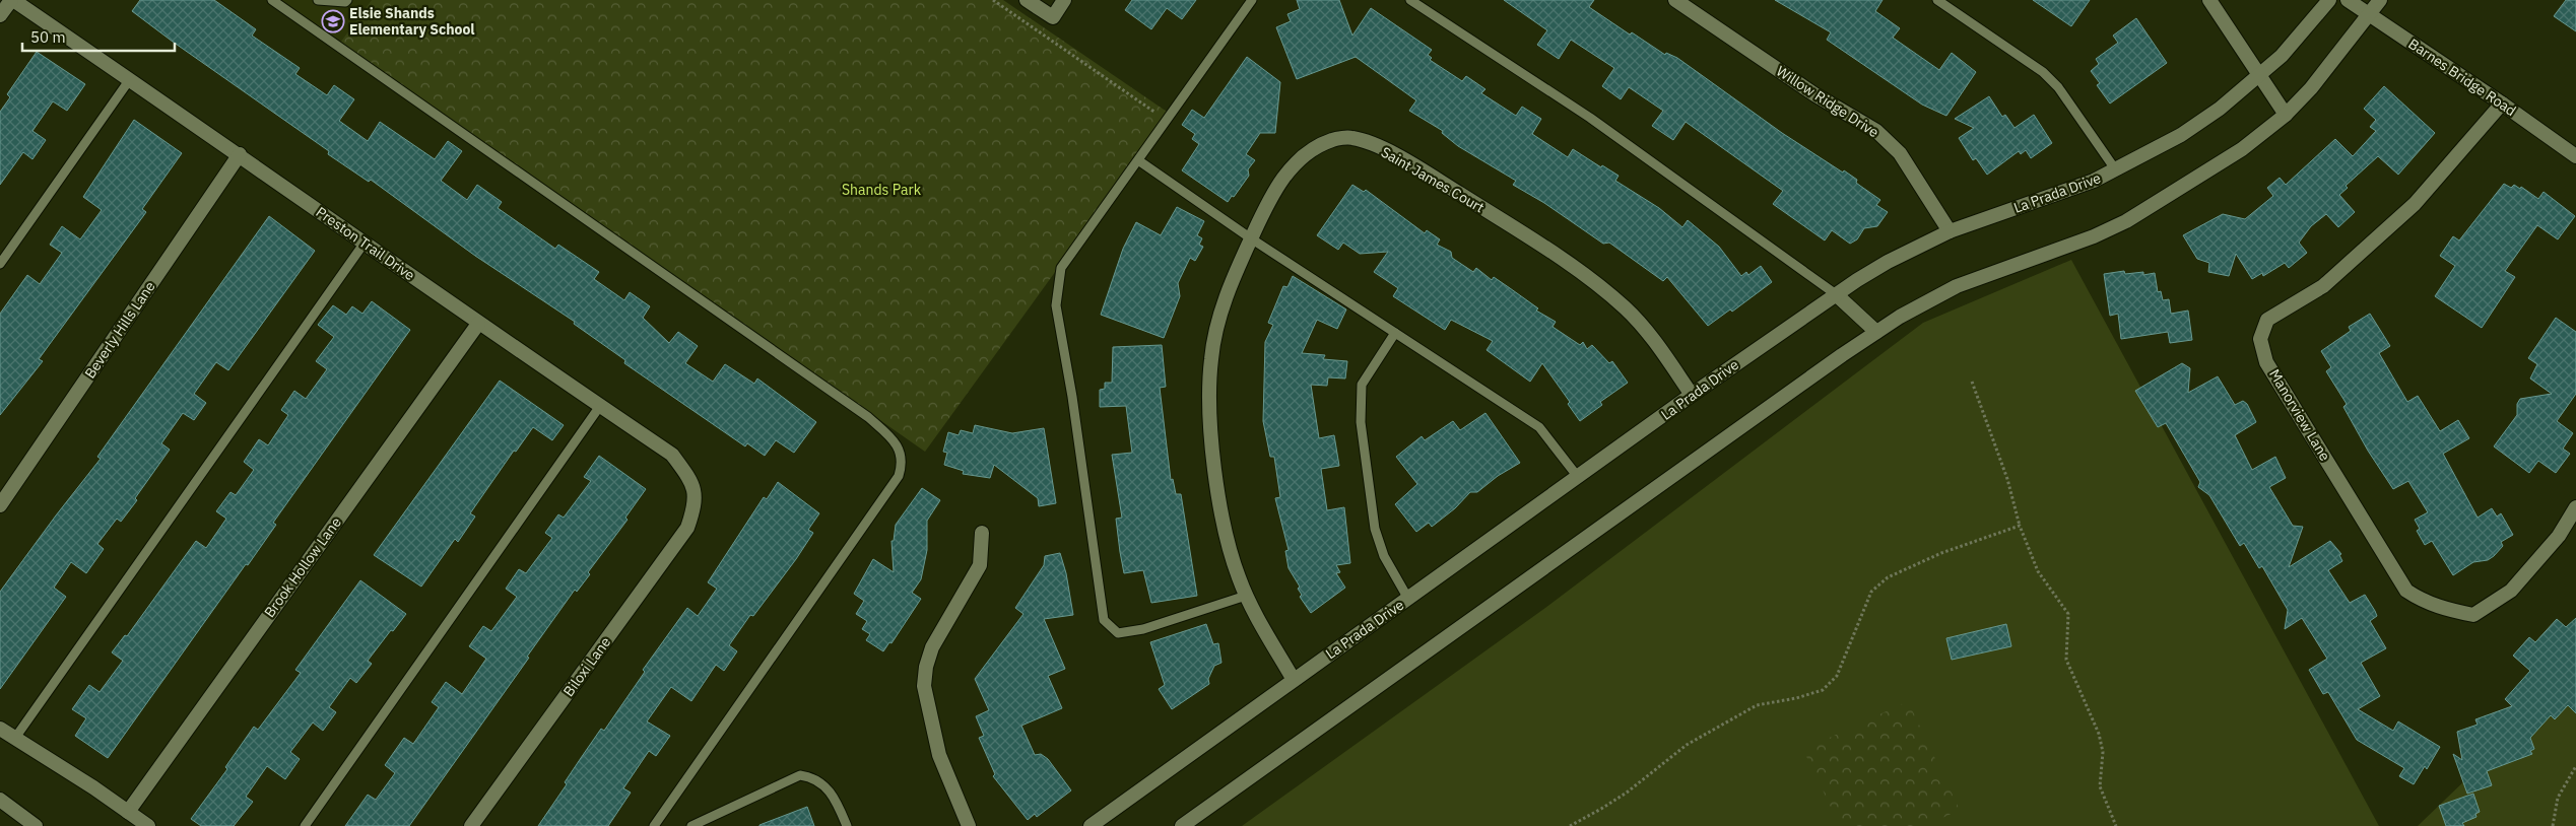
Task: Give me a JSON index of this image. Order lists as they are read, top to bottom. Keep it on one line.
{"streets":{"street":["Barnes Bridge Road","Willow Ridge Drive","Saint James Court","La Prada Drive","Preston Trail Drive","Beverly Hills Lane","Manorview Lane","Brook Hollow Lane","Biloxi Lane"]},"crossings":[["Barnes Bridge Road","Manorview Lane"],["Willow Ridge Drive","La Prada Drive"],["Saint James Court","La Prada Drive"],["Preston Trail Drive","Beverly Hills Lane"],["Preston Trail Drive","Brook Hollow Lane"],["Preston Trail Drive","Biloxi Lane"]],"parks":["Shands Park"],"places":{"school or university":["Elsie Shands Elementary School"]},"scale_bar":"50 m"}
